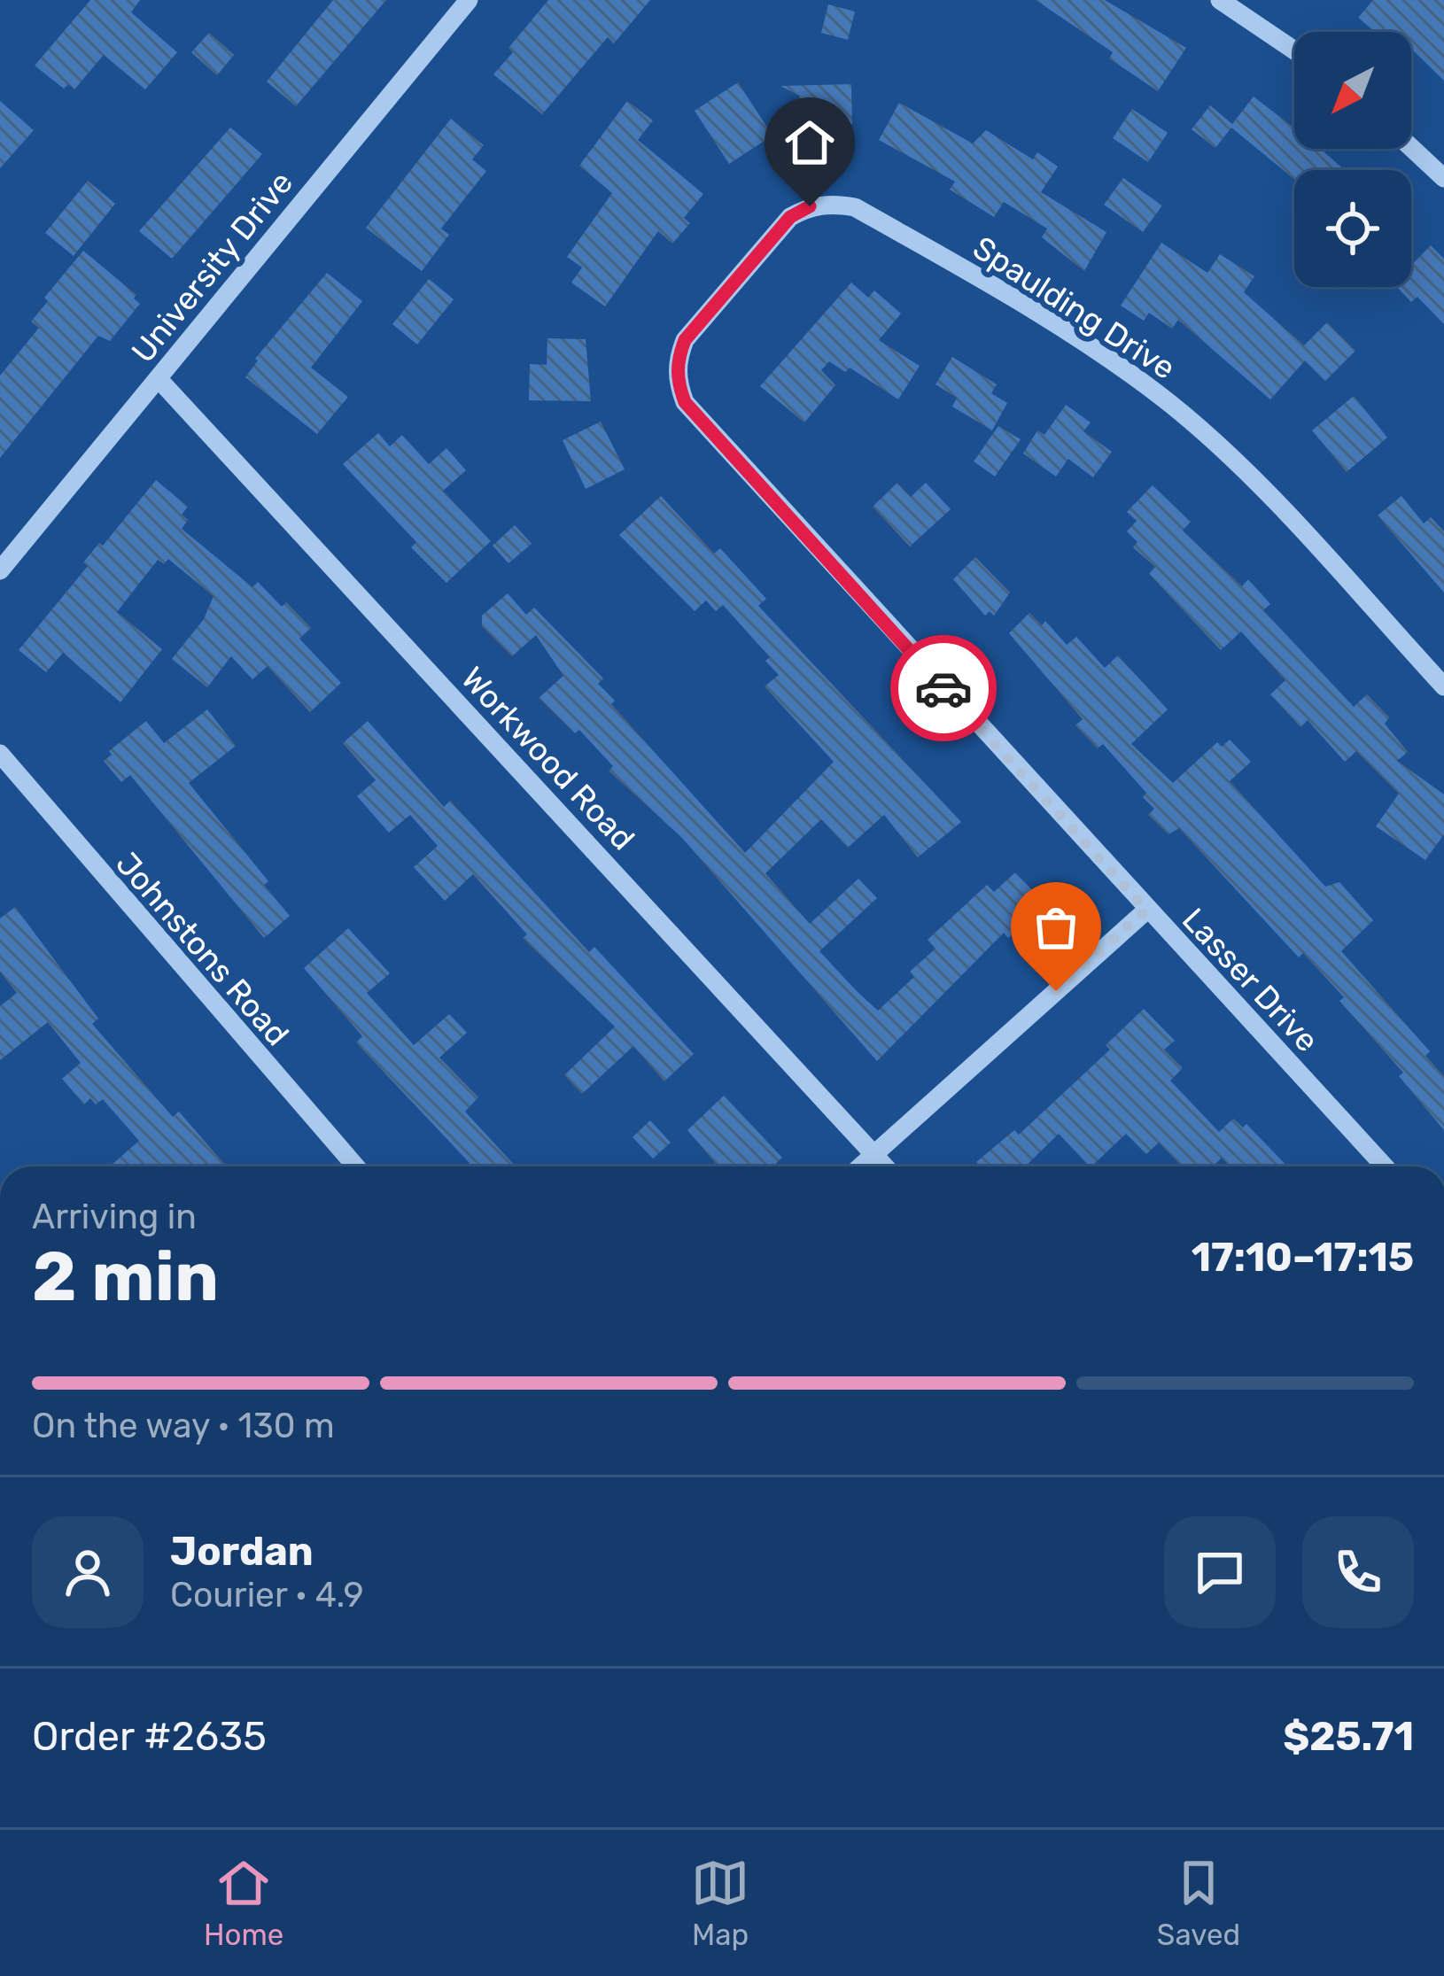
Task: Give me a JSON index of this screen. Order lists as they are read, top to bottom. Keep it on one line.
{"streets":{"street":["University Drive","Spaulding Drive","Workwood Road","Johnstons Road","Lasser Drive"]},"crossings":[["University Drive","Workwood Road"],["Spaulding Drive","Lasser Drive"]],"north":"bottom left","page":{"heading":["2 min","Arriving in","17:10–17:15"],"panel":["Jordan","Courier · 4.9","Order #2635","$25.71"],"bar":"On the way · 130 m","tabs":["Home","Map","Saved"]}}
